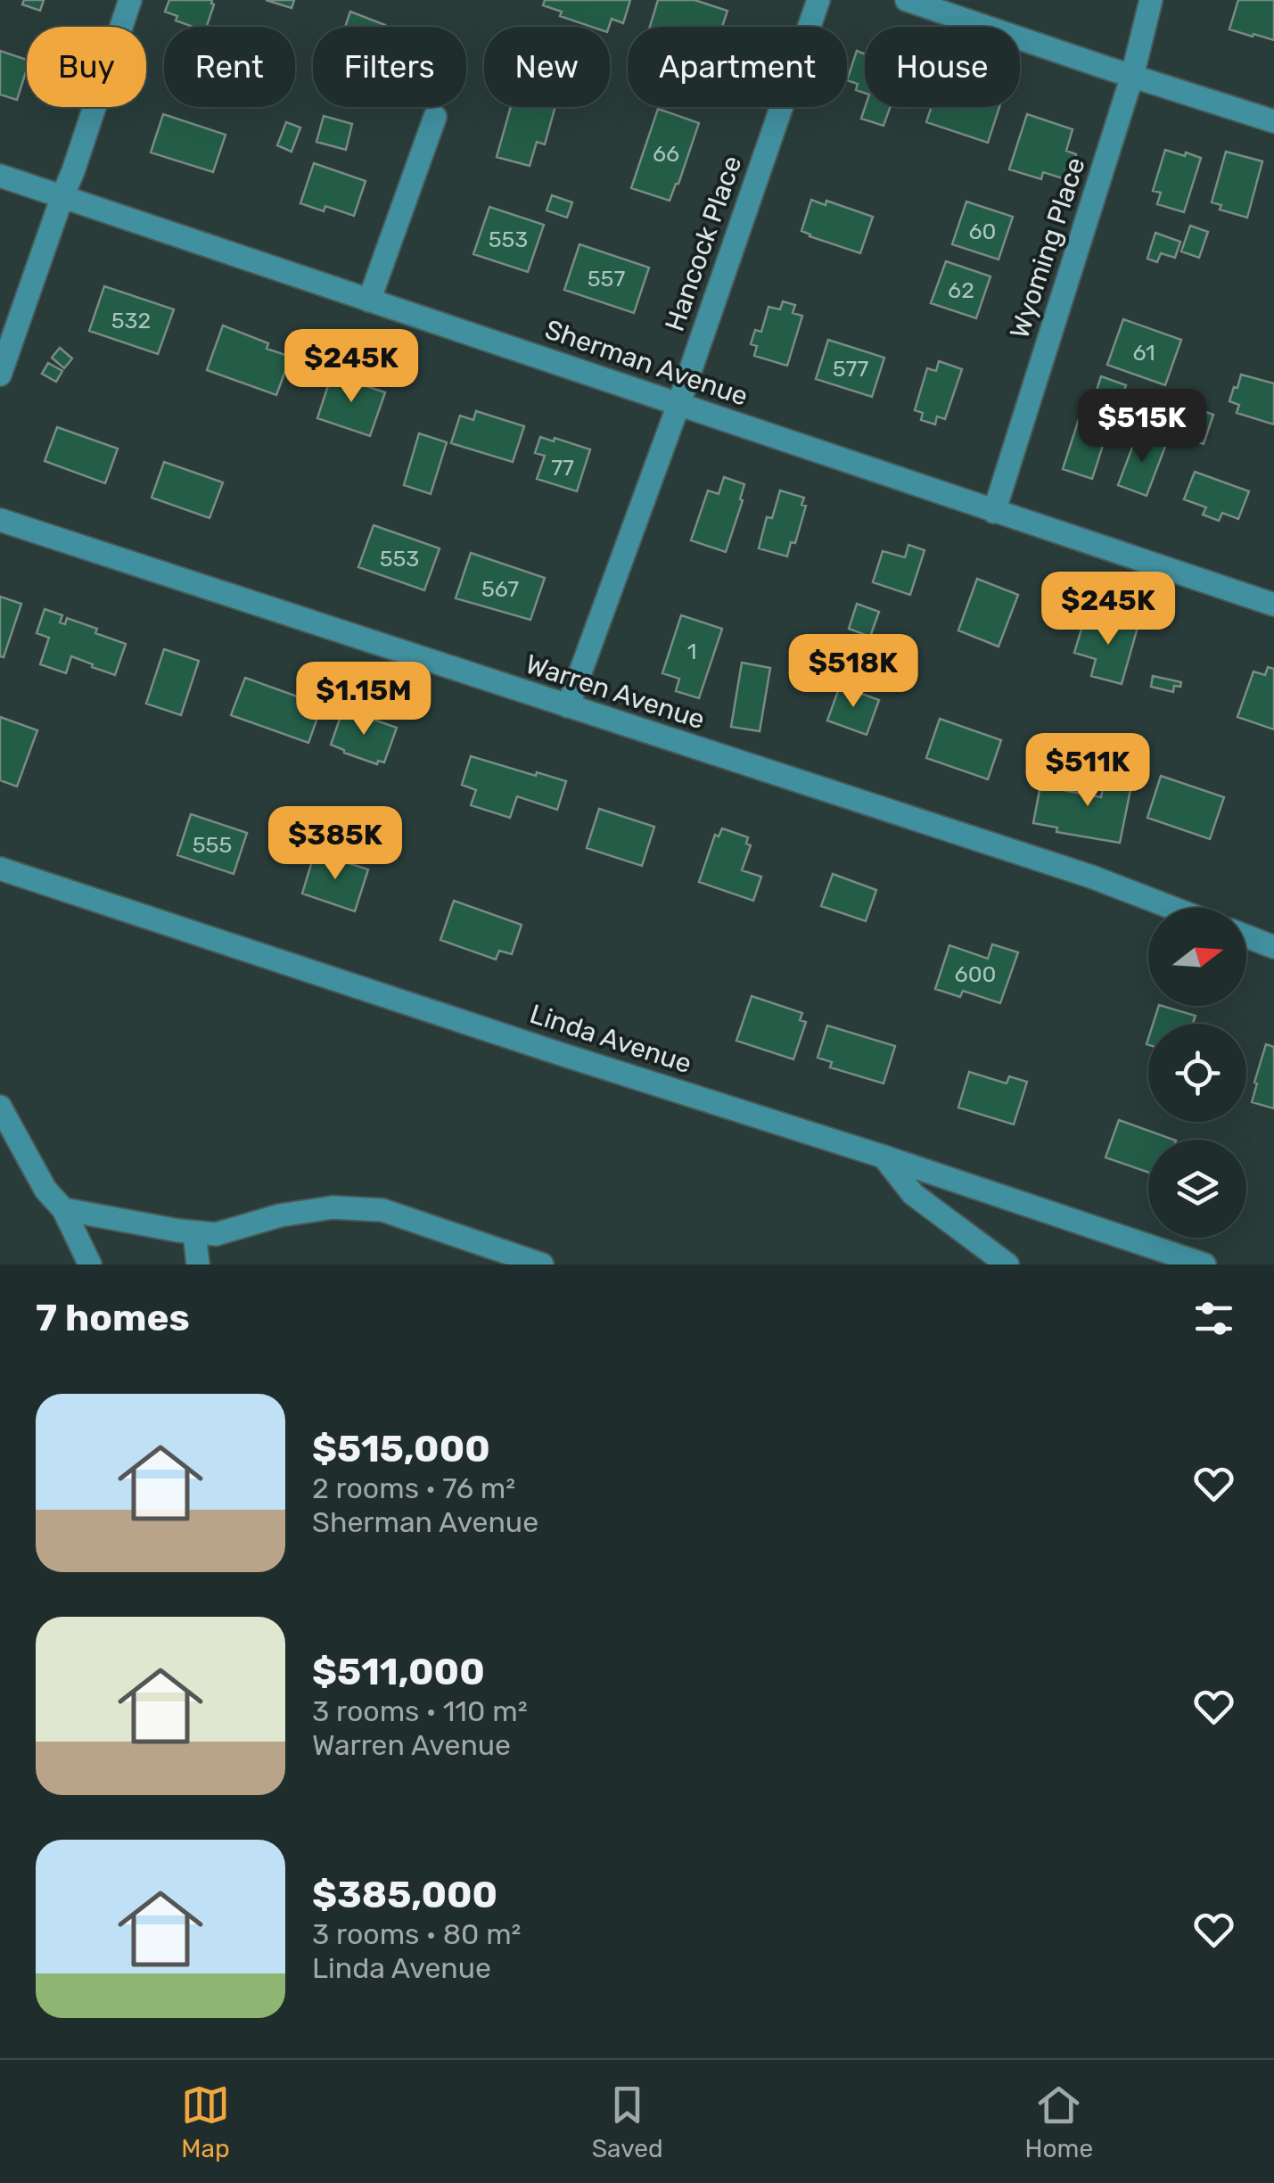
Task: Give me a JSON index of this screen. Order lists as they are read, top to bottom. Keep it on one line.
{"streets":{"street":["Hancock Place","Wyoming Place","Sherman Avenue","Warren Avenue","Linda Avenue"]},"crossings":[["Hancock Place","Sherman Avenue"],["Hancock Place","Warren Avenue"],["Wyoming Place","Sherman Avenue"]],"house_numbers":["66","60","553","557","62","532","61","577","77","553","567","1","555","600"],"north":"right","page":{"chip":["Buy","Rent","Filters","New","Apartment","House"],"price":["$245K","$515K","$245K","$518K","$1.15M","$511K","$385K"],"heading":"7 homes","list":[{"name":"$515,000","note":"2 rooms · 76 m² · Sherman Avenue"},{"name":"$511,000","note":"3 rooms · 110 m² · Warren Avenue"},{"name":"$385,000","note":"3 rooms · 80 m² · Linda Avenue"}],"tabs":["Map","Saved","Home"]}}
